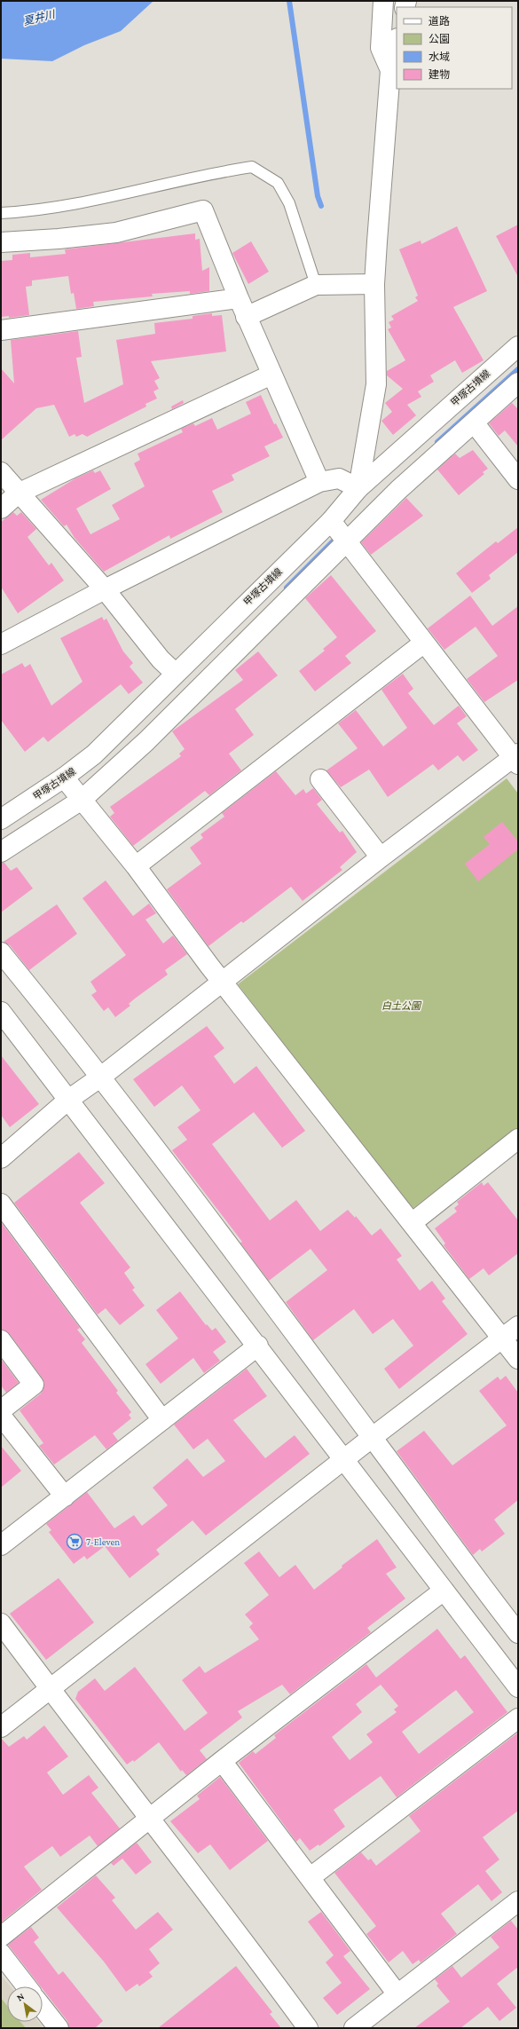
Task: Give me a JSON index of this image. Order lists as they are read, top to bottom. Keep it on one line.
{"streets":{"street":["甲塚古墳線"]},"water":["夏井川"],"parks":["白土公園"],"places":{"supermarket":["7-Eleven"]},"legend":["道路","公園","水域","建物"],"north":"top left"}
